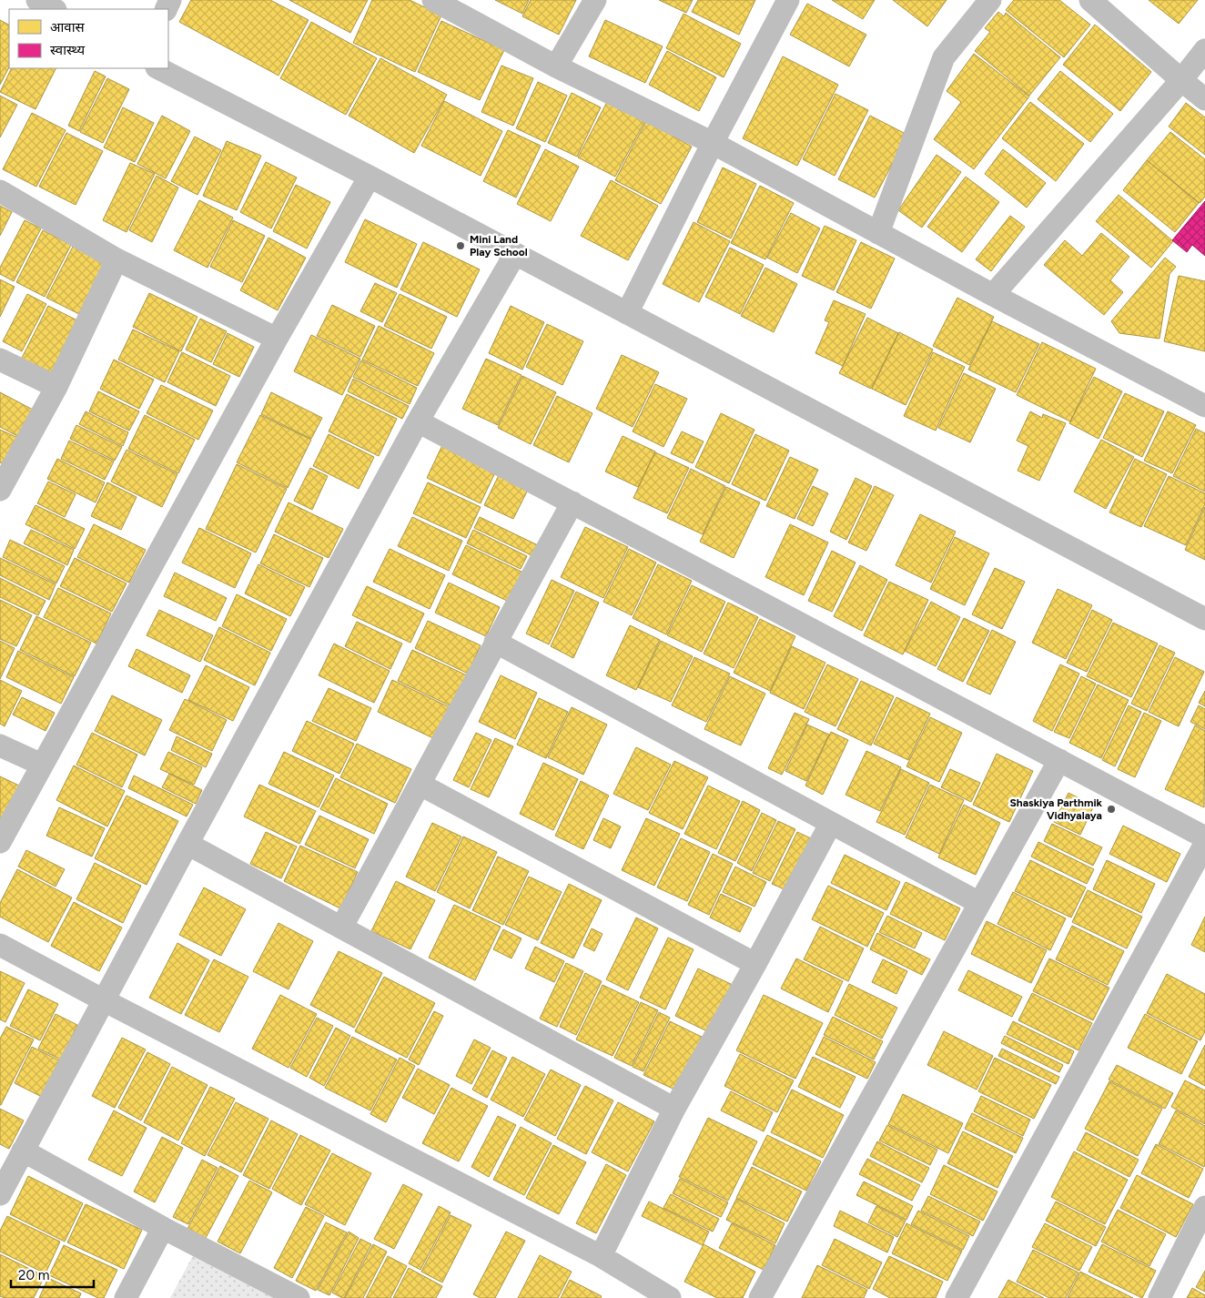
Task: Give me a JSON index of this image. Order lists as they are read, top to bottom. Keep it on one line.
{"places":["Mini Land Play School","Shaskiya Parthmik Vidhyalaya"],"legend":["आवास","स्वास्थ्य"],"scale_bar":"20 m"}
